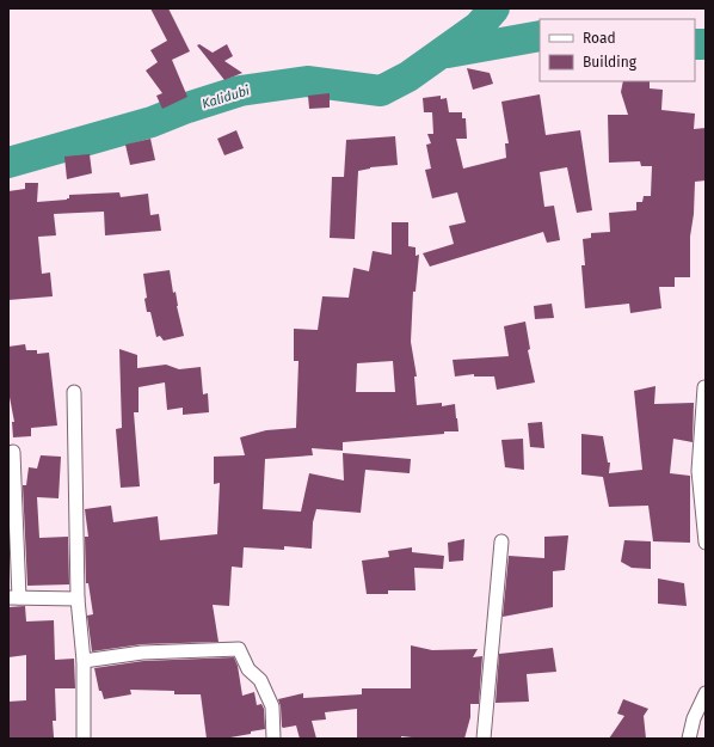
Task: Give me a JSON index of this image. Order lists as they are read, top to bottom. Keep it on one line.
{"water":["Kalidubi"],"legend":["Road","Building"]}
